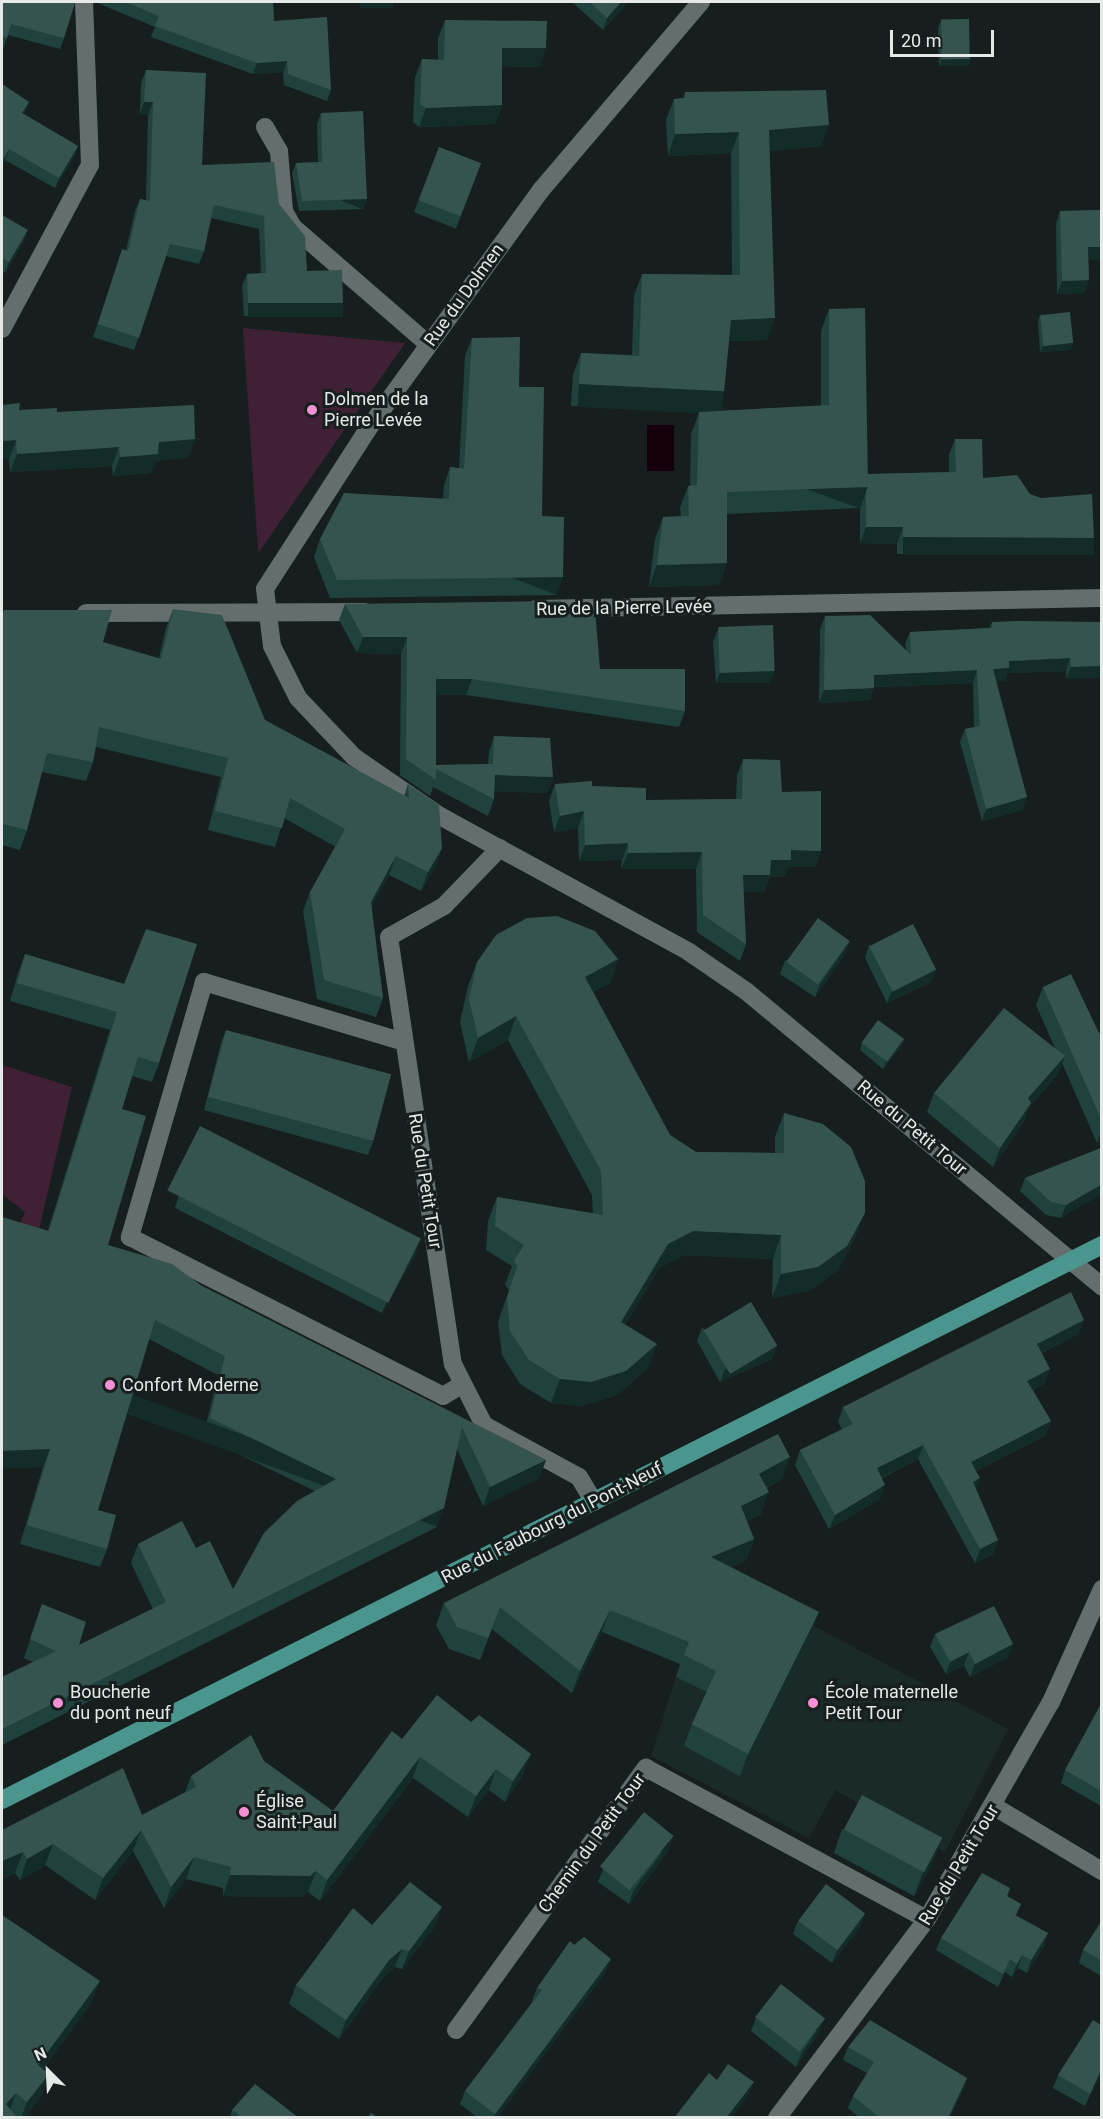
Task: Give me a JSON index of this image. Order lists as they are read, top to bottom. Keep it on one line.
{"streets":{"main road":["Rue du Faubourg du Pont-Neuf"],"street":["Rue du Dolmen","Rue de la Pierre Levée","Rue du Petit Tour","Chemin du Petit Tour"]},"crossings":[["Rue du Dolmen","Rue du Petit Tour"],["Rue du Petit Tour","Rue du Faubourg du Pont-Neuf"],["Rue du Petit Tour","Chemin du Petit Tour"]],"places":["Dolmen de la Pierre Levée","Confort Moderne","Boucherie du pont neuf","École maternelle Petit Tour","Église Saint-Paul"],"scale_bar":"20 m","north":"top left"}
